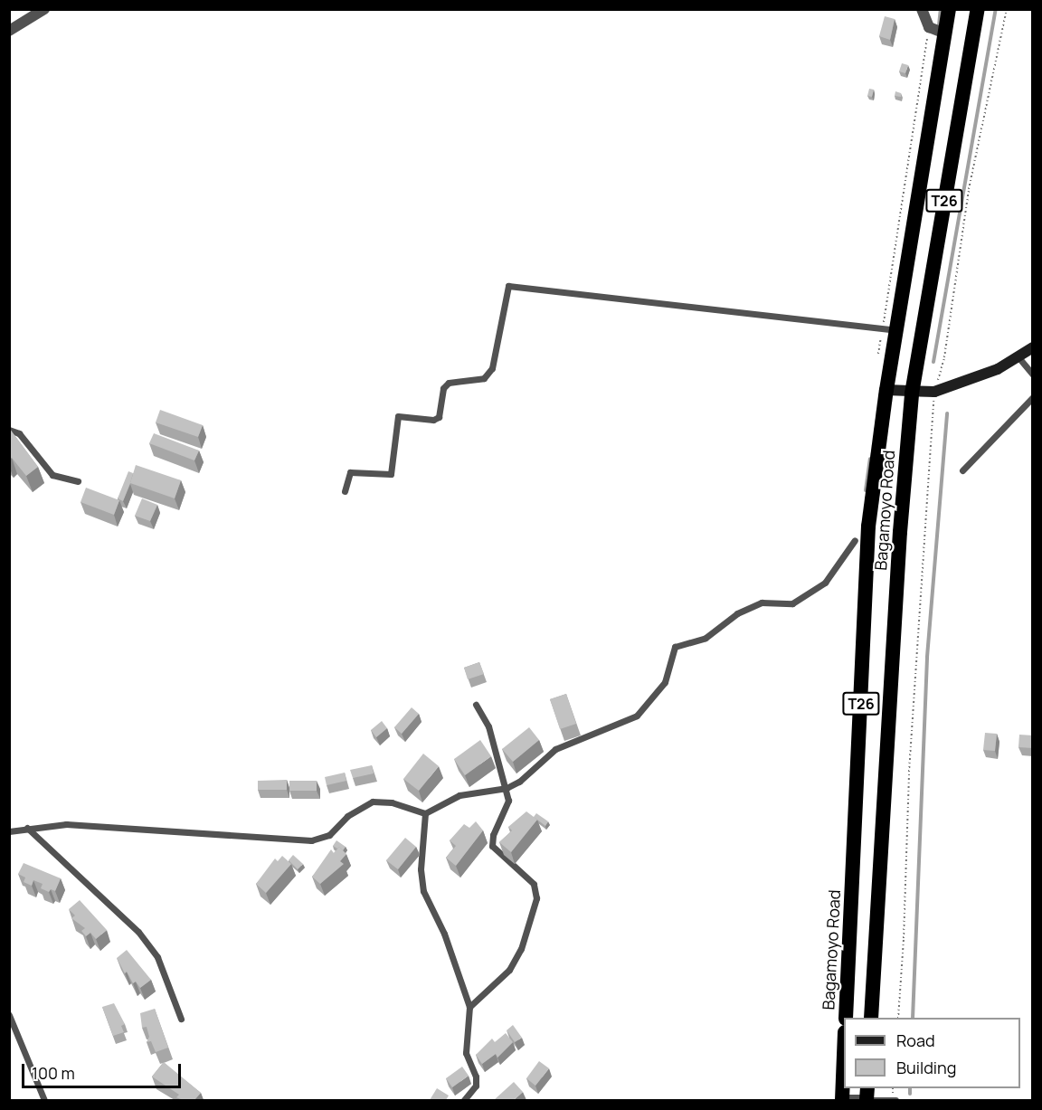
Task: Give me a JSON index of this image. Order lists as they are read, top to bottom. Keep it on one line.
{"streets":{"highway":["T26","Bagamoyo Road"]},"legend":["Road","Building"],"scale_bar":"100 m"}
